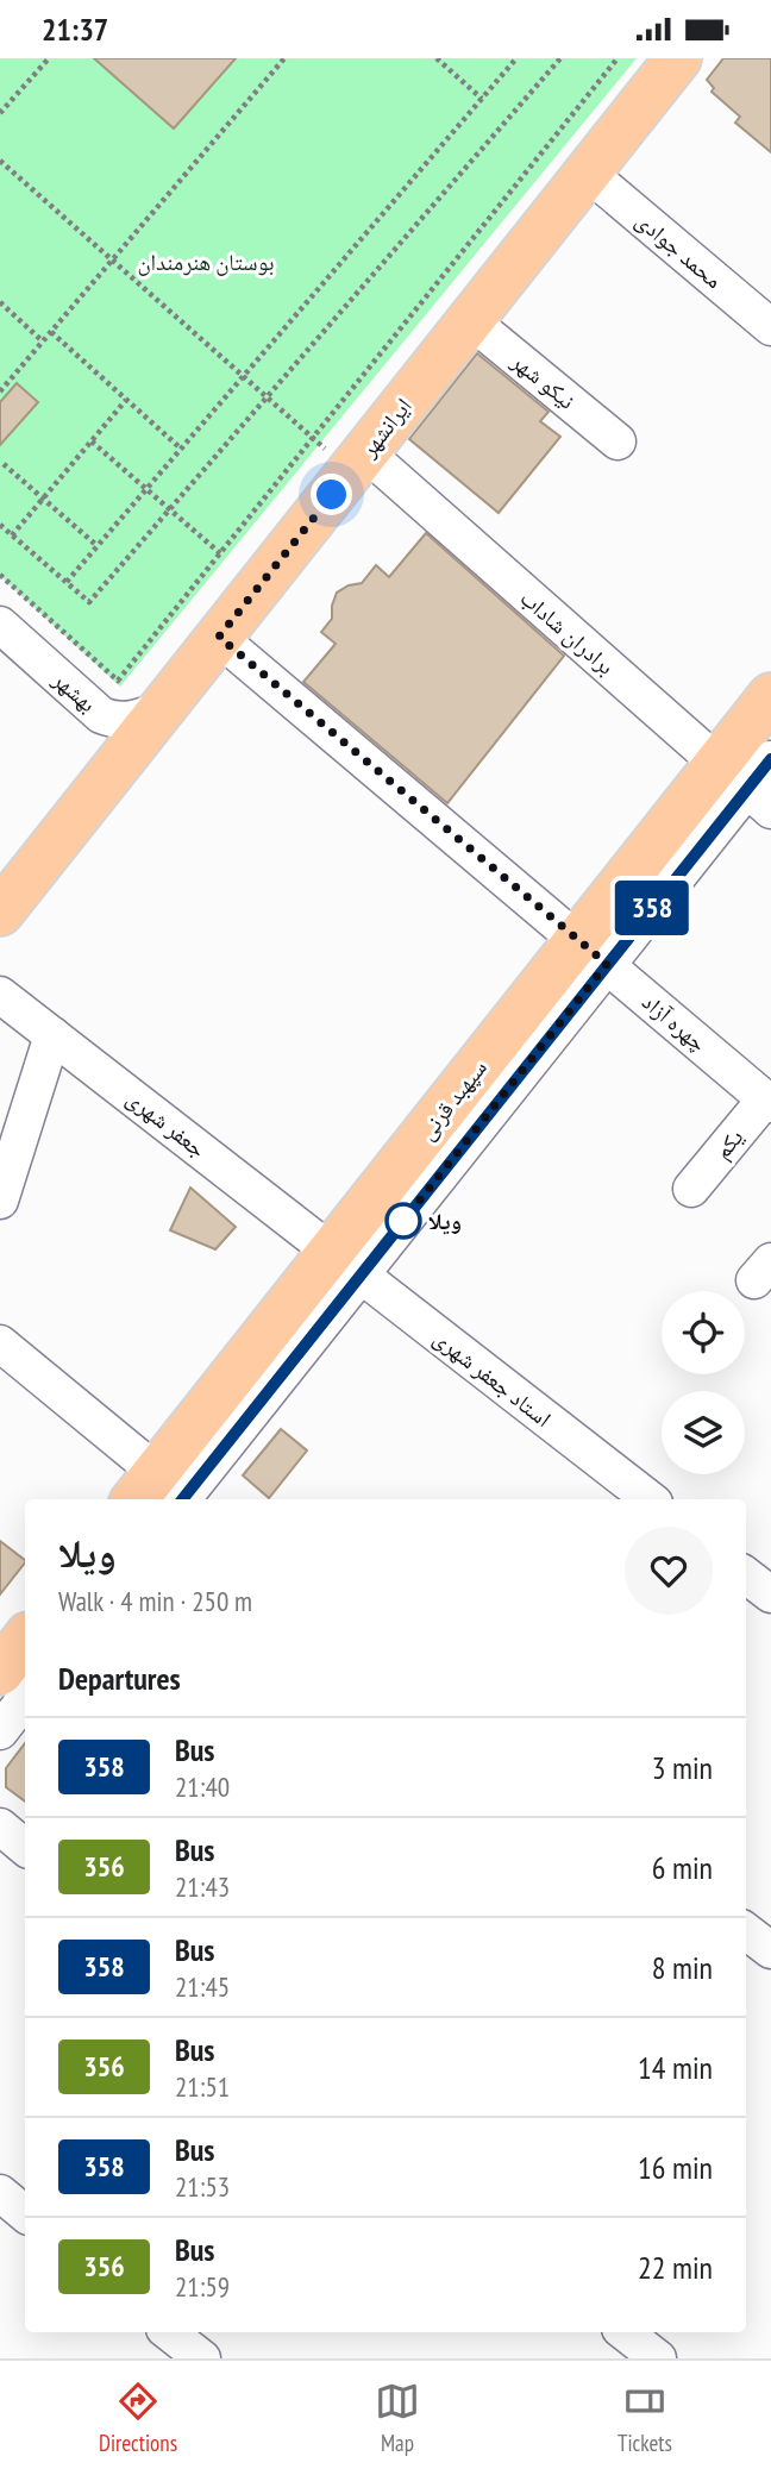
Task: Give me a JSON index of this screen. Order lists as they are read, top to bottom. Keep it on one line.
{"streets":{"main road":["ایرانشهر","سپهبد قرنی"],"street":["محمد جوادی","نیکو شهر","برادران شاداب","بهشهر","چهره آزاد","جعفر شهری","یکم","استاد جعفر شهری"]},"crossings":[["محمد جوادی","ایرانشهر"],["نیکو شهر","ایرانشهر"],["ایرانشهر","برادران شاداب"],["ایرانشهر","بهشهر"],["ایرانشهر","چهره آزاد"],["برادران شاداب","سپهبد قرنی"],["چهره آزاد","سپهبد قرنی"],["چهره آزاد","یکم"],["سپهبد قرنی","جعفر شهری"],["سپهبد قرنی","استاد جعفر شهری"],["جعفر شهری","استاد جعفر شهری"]],"parks":["بوستان هنرمندان"],"places":["ویلا"],"lines":["bus line 358"],"page":{"status":"21:37","on_map":"358","heading":[["ویلا","Walk · 4 min · 250 m"],"Departures"],"list":[{"mark":"358","name":"Bus","note":"21:40","value":"3 min"},{"mark":"356","name":"Bus","note":"21:43","value":"6 min"},{"mark":"358","name":"Bus","note":"21:45","value":"8 min"},{"mark":"356","name":"Bus","note":"21:51","value":"14 min"},{"mark":"358","name":"Bus","note":"21:53","value":"16 min"},{"mark":"356","name":"Bus","note":"21:59","value":"22 min"}],"tabs":["Directions","Map","Tickets"]}}
